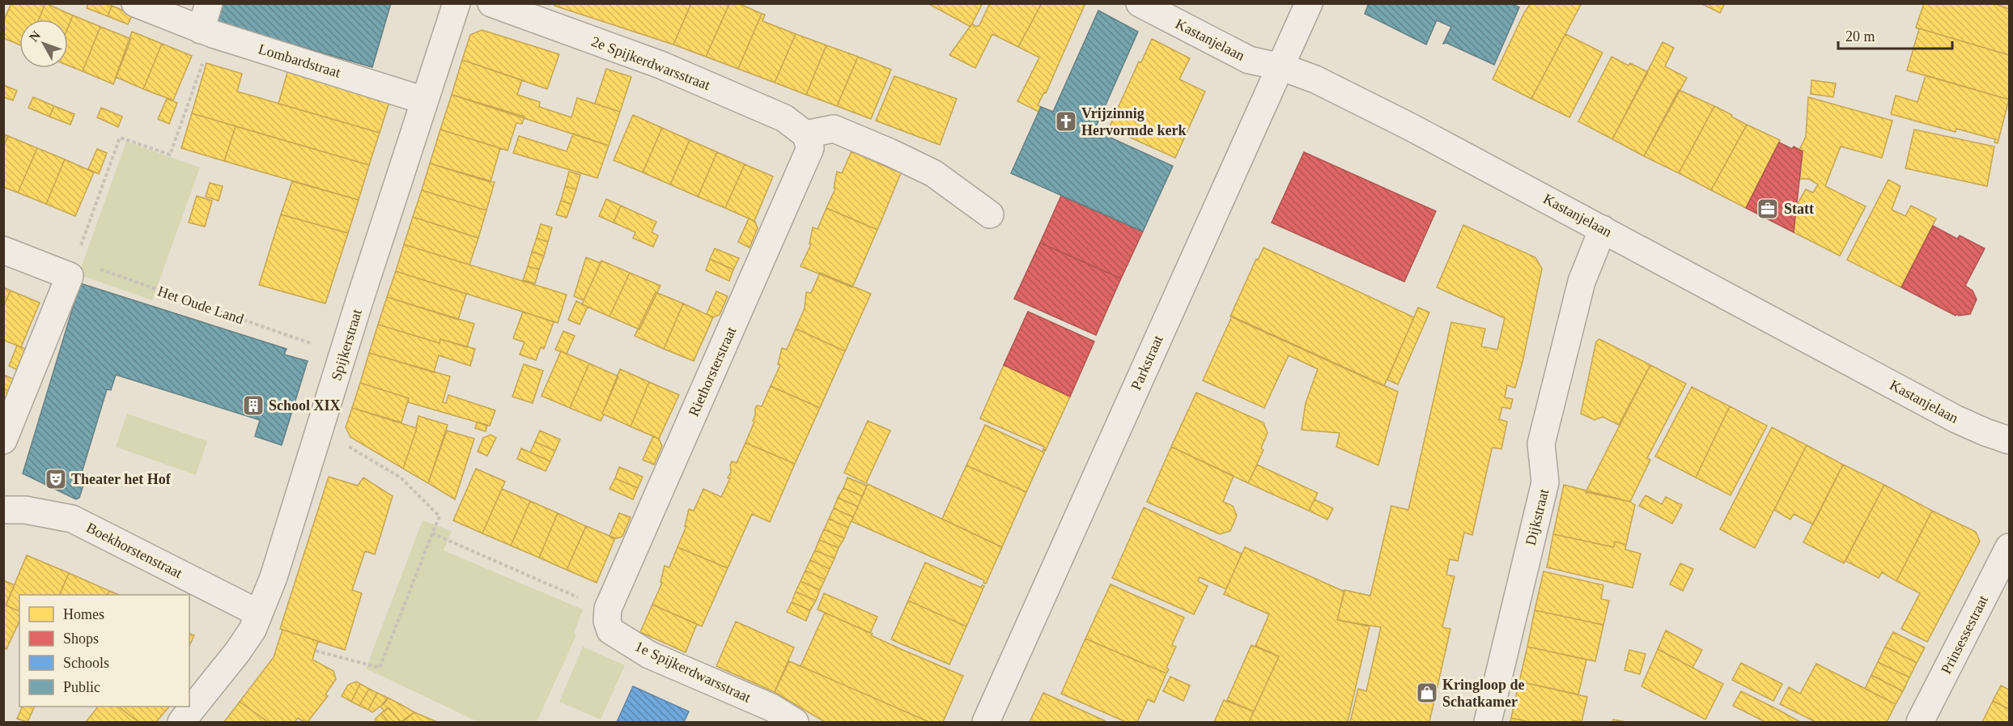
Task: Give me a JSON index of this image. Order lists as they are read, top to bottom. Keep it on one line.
{"streets":{"street":["Kastanjelaan","Lombardstraat","2e Spijkerdwarsstraat","Spijkerstraat","Parkstraat","Riethorsterstraat","Dijkstraat","Boekhorstenstraat","Prinsessestraat","1e Spijkerdwarsstraat"],"path":["Het Oude Land"]},"crossings":[["Kastanjelaan","Parkstraat"],["Kastanjelaan","Dijkstraat"],["Lombardstraat","Spijkerstraat"],["2e Spijkerdwarsstraat","Riethorsterstraat"],["Het Oude Land","Spijkerstraat"],["Spijkerstraat","Boekhorstenstraat"],["Riethorsterstraat","1e Spijkerdwarsstraat"]],"places":{"church":["Vrijzinnig Hervormde kerk"],"office":["Statt"],"building":["School XIX"],"theatre":["Theater het Hof"],"shop":["Kringloop de Schatkamer"]},"legend":["Homes","Shops","Schools","Public"],"scale_bar":"20 m","north":"top left"}
